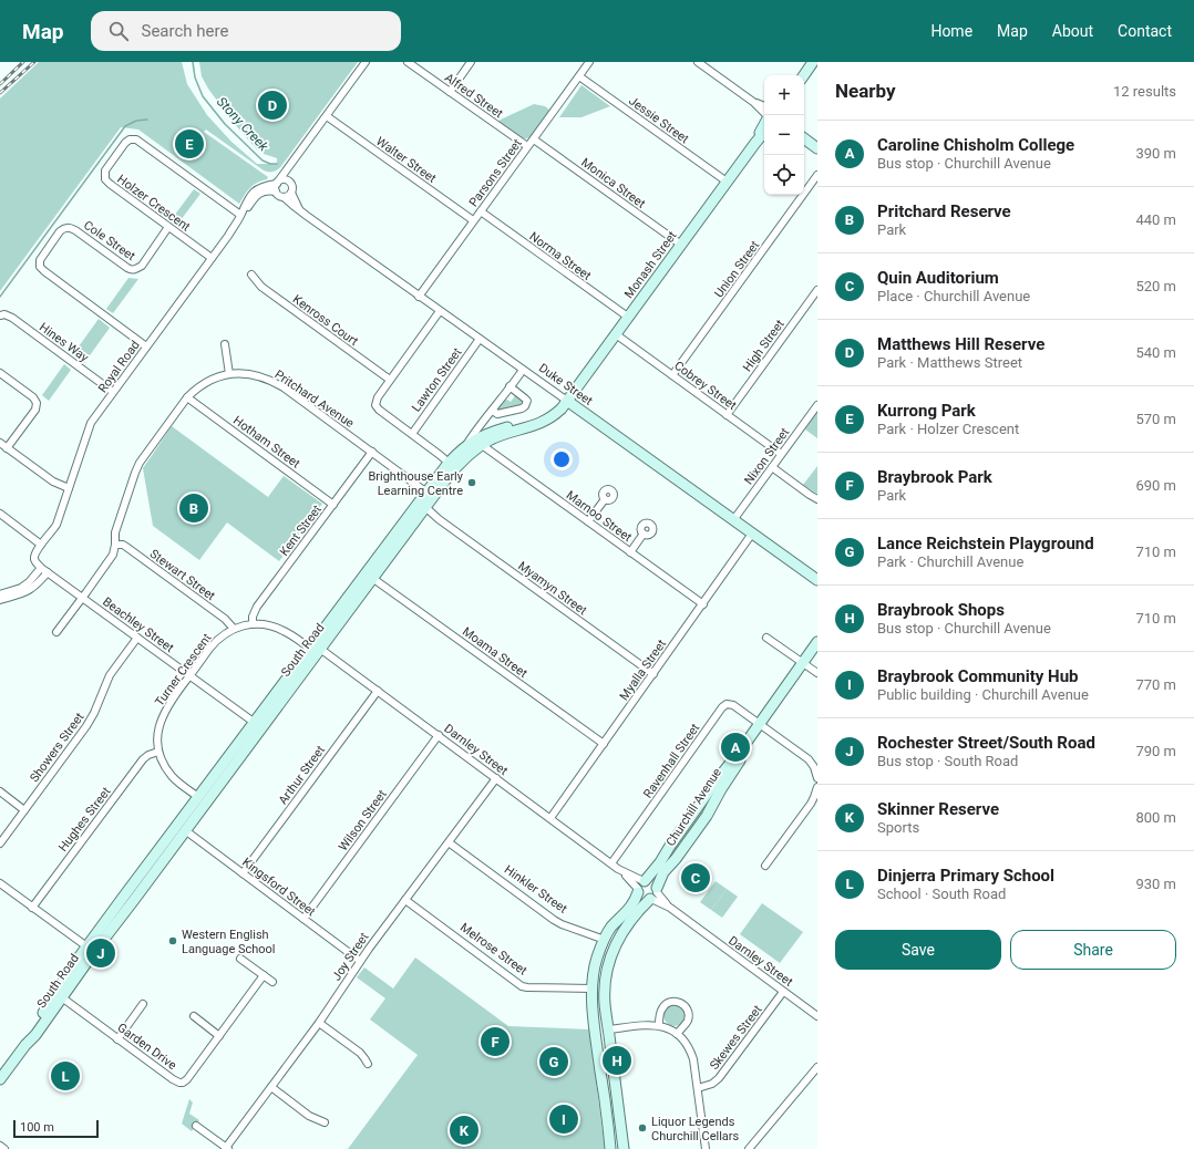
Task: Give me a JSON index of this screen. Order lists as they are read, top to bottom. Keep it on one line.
{"streets":{"street":["Alfred Street","Jessie Street","Walter Street","Parsons Street","Monica Street","Holzer Crescent","Cole Street","Norma Street","Monash Street","Union Street","Kenross Court","Hines Way","High Street","Royal Road","Lawton Street","Duke Street","Cobrey Street","Pritchard Avenue","Hotham Street","Nixon Street","Marnoo Street","Kent Street","Stewart Street","Myamyn Street","Beachley Street","South Road","Moama Street","Turner Crescent","Myalla Street","Showers Street","Darnley Street","Ravenhall Street","Arthur Street","Churchill Avenue","Hughes Street","Wilson Street","Kingsford Street","Hinkler Street","Melrose Street","Joy Street","Skewes Street","Garden Drive"]},"crossings":[["Alfred Street","Parsons Street"],["Jessie Street","Parsons Street"],["Jessie Street","Monash Street"],["Walter Street","Parsons Street"],["Parsons Street","Monica Street"],["Parsons Street","Norma Street"],["Parsons Street","Duke Street"],["Monica Street","Monash Street"],["Holzer Crescent","Cole Street"],["Holzer Crescent","Royal Road"],["Cole Street","Royal Road"],["Norma Street","Monash Street"],["Monash Street","Duke Street"],["Monash Street","Cobrey Street"],["Monash Street","South Road"],["Union Street","Cobrey Street"],["Hines Way","Royal Road"],["High Street","Cobrey Street"],["Royal Road","Duke Street"],["Royal Road","Beachley Street"],["Lawton Street","Duke Street"],["Duke Street","Nixon Street"],["Duke Street","South Road"],["Duke Street","Myalla Street"],["Cobrey Street","Nixon Street"],["Pritchard Avenue","Hotham Street"],["Pritchard Avenue","Kent Street"],["Pritchard Avenue","Stewart Street"],["Pritchard Avenue","Beachley Street"],["Pritchard Avenue","South Road"],["Hotham Street","Kent Street"],["Marnoo Street","South Road"],["Marnoo Street","Myalla Street"],["Kent Street","Turner Crescent"],["Stewart Street","Turner Crescent"],["Myamyn Street","South Road"],["Myamyn Street","Myalla Street"],["Beachley Street","South Road"],["Beachley Street","Turner Crescent"],["Beachley Street","Showers Street"],["South Road","Moama Street"],["South Road","Turner Crescent"],["South Road","Darnley Street"],["South Road","Kingsford Street"],["South Road","Garden Drive"],["Moama Street","Myalla Street"],["Turner Crescent","Darnley Street"],["Turner Crescent","Hughes Street"],["Myalla Street","Darnley Street"],["Darnley Street","Ravenhall Street"],["Darnley Street","Arthur Street"],["Darnley Street","Churchill Avenue"],["Darnley Street","Wilson Street"],["Darnley Street","Joy Street"],["Darnley Street","Skewes Street"],["Ravenhall Street","Churchill Avenue"],["Arthur Street","Kingsford Street"],["Churchill Avenue","Hinkler Street"],["Churchill Avenue","Melrose Street"],["Wilson Street","Kingsford Street"],["Kingsford Street","Joy Street"],["Hinkler Street","Joy Street"],["Melrose Street","Joy Street"]],"water":["Stony Creek"],"places":["Brighthouse Early Learning Centre","Western English Language School","Liquor Legends Churchill Cellars"],"scale_bar":"100 m","page":{"header":"Map","search":"Search here","nav":["Home","Map","About","Contact"],"heading":["Nearby","12 results"],"map_buttons":["+","−"],"pins":["D","E","B","A","C","J","F","H","G","L","I","K"],"list":[{"mark":"A","name":"Caroline Chisholm College","note":"Bus stop · Churchill Avenue","value":"390 m"},{"mark":"B","name":"Pritchard Reserve","note":"Park","value":"440 m"},{"mark":"C","name":"Quin Auditorium","note":"Place · Churchill Avenue","value":"520 m"},{"mark":"D","name":"Matthews Hill Reserve","note":"Park · Matthews Street","value":"540 m"},{"mark":"E","name":"Kurrong Park","note":"Park · Holzer Crescent","value":"570 m"},{"mark":"F","name":"Braybrook Park","note":"Park","value":"690 m"},{"mark":"G","name":"Lance Reichstein Playground","note":"Park · Churchill Avenue","value":"710 m"},{"mark":"H","name":"Braybrook Shops","note":"Bus stop · Churchill Avenue","value":"710 m"},{"mark":"I","name":"Braybrook Community Hub","note":"Public building · Churchill Avenue","value":"770 m"},{"mark":"J","name":"Rochester Street/South Road","note":"Bus stop · South Road","value":"790 m"},{"mark":"K","name":"Skinner Reserve","note":"Sports","value":"800 m"},{"mark":"L","name":"Dinjerra Primary School","note":"School · South Road","value":"930 m"}],"buttons":["Save","Share"],"scale":"100 m"}}
